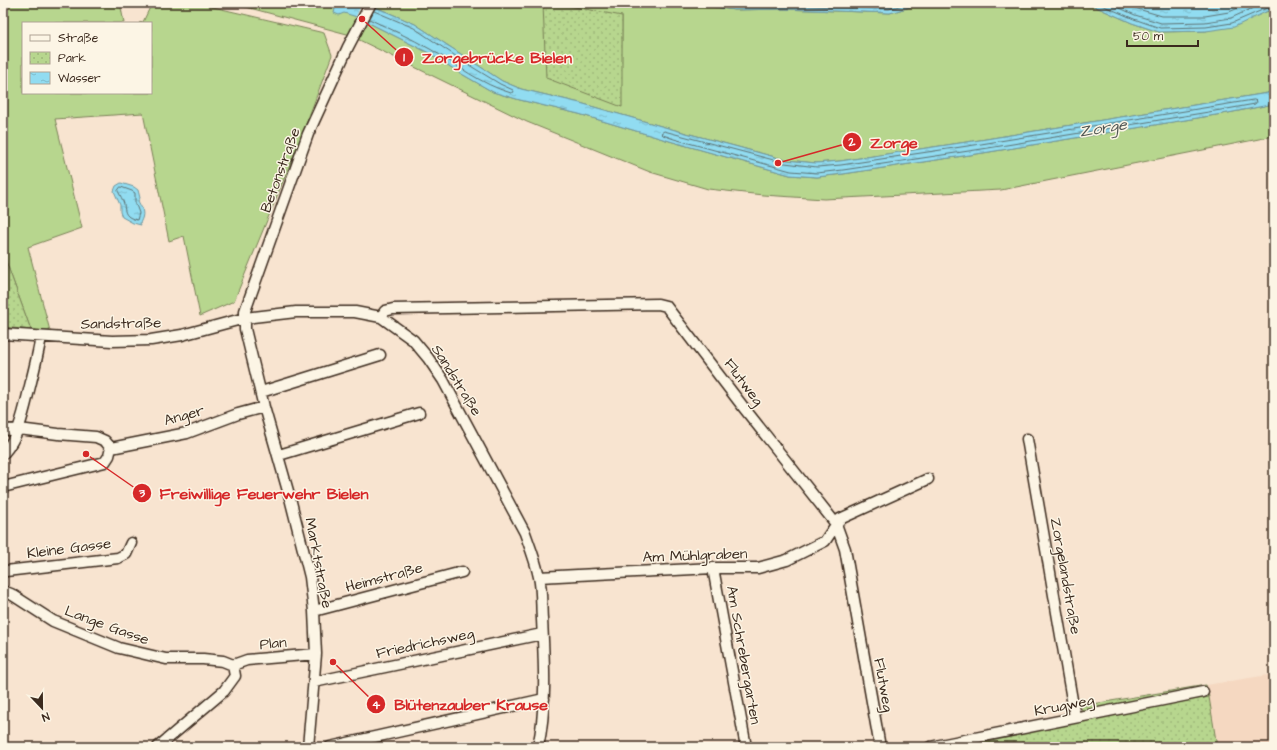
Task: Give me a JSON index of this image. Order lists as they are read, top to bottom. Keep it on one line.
{"streets":{"street":["Betonstraße","Sandstraße","Flutweg","Anger","Kleine Gasse","Am Mühlgraben","Marktstraße","Zorgelandstraße","Heimstraße","Lange Gasse","Plan","Friedrichsweg","Am Schrebergarten","Krugweg"]},"crossings":[["Betonstraße","Sandstraße"],["Betonstraße","Marktstraße"],["Sandstraße","Flutweg"],["Sandstraße","Am Mühlgraben"],["Sandstraße","Marktstraße"],["Sandstraße","Friedrichsweg"],["Flutweg","Am Mühlgraben"],["Anger","Marktstraße"],["Am Mühlgraben","Am Schrebergarten"],["Marktstraße","Heimstraße"],["Marktstraße","Plan"],["Marktstraße","Friedrichsweg"],["Zorgelandstraße","Krugweg"],["Lange Gasse","Plan"]],"water":["Zorge"],"places":["Zorgebrücke Bielen","Zorge","Freiwillige Feuerwehr Bielen","Blütenzauber Krause"],"legend":["Straße","Park","Wasser"],"scale_bar":"50 m","north":"bottom"}
